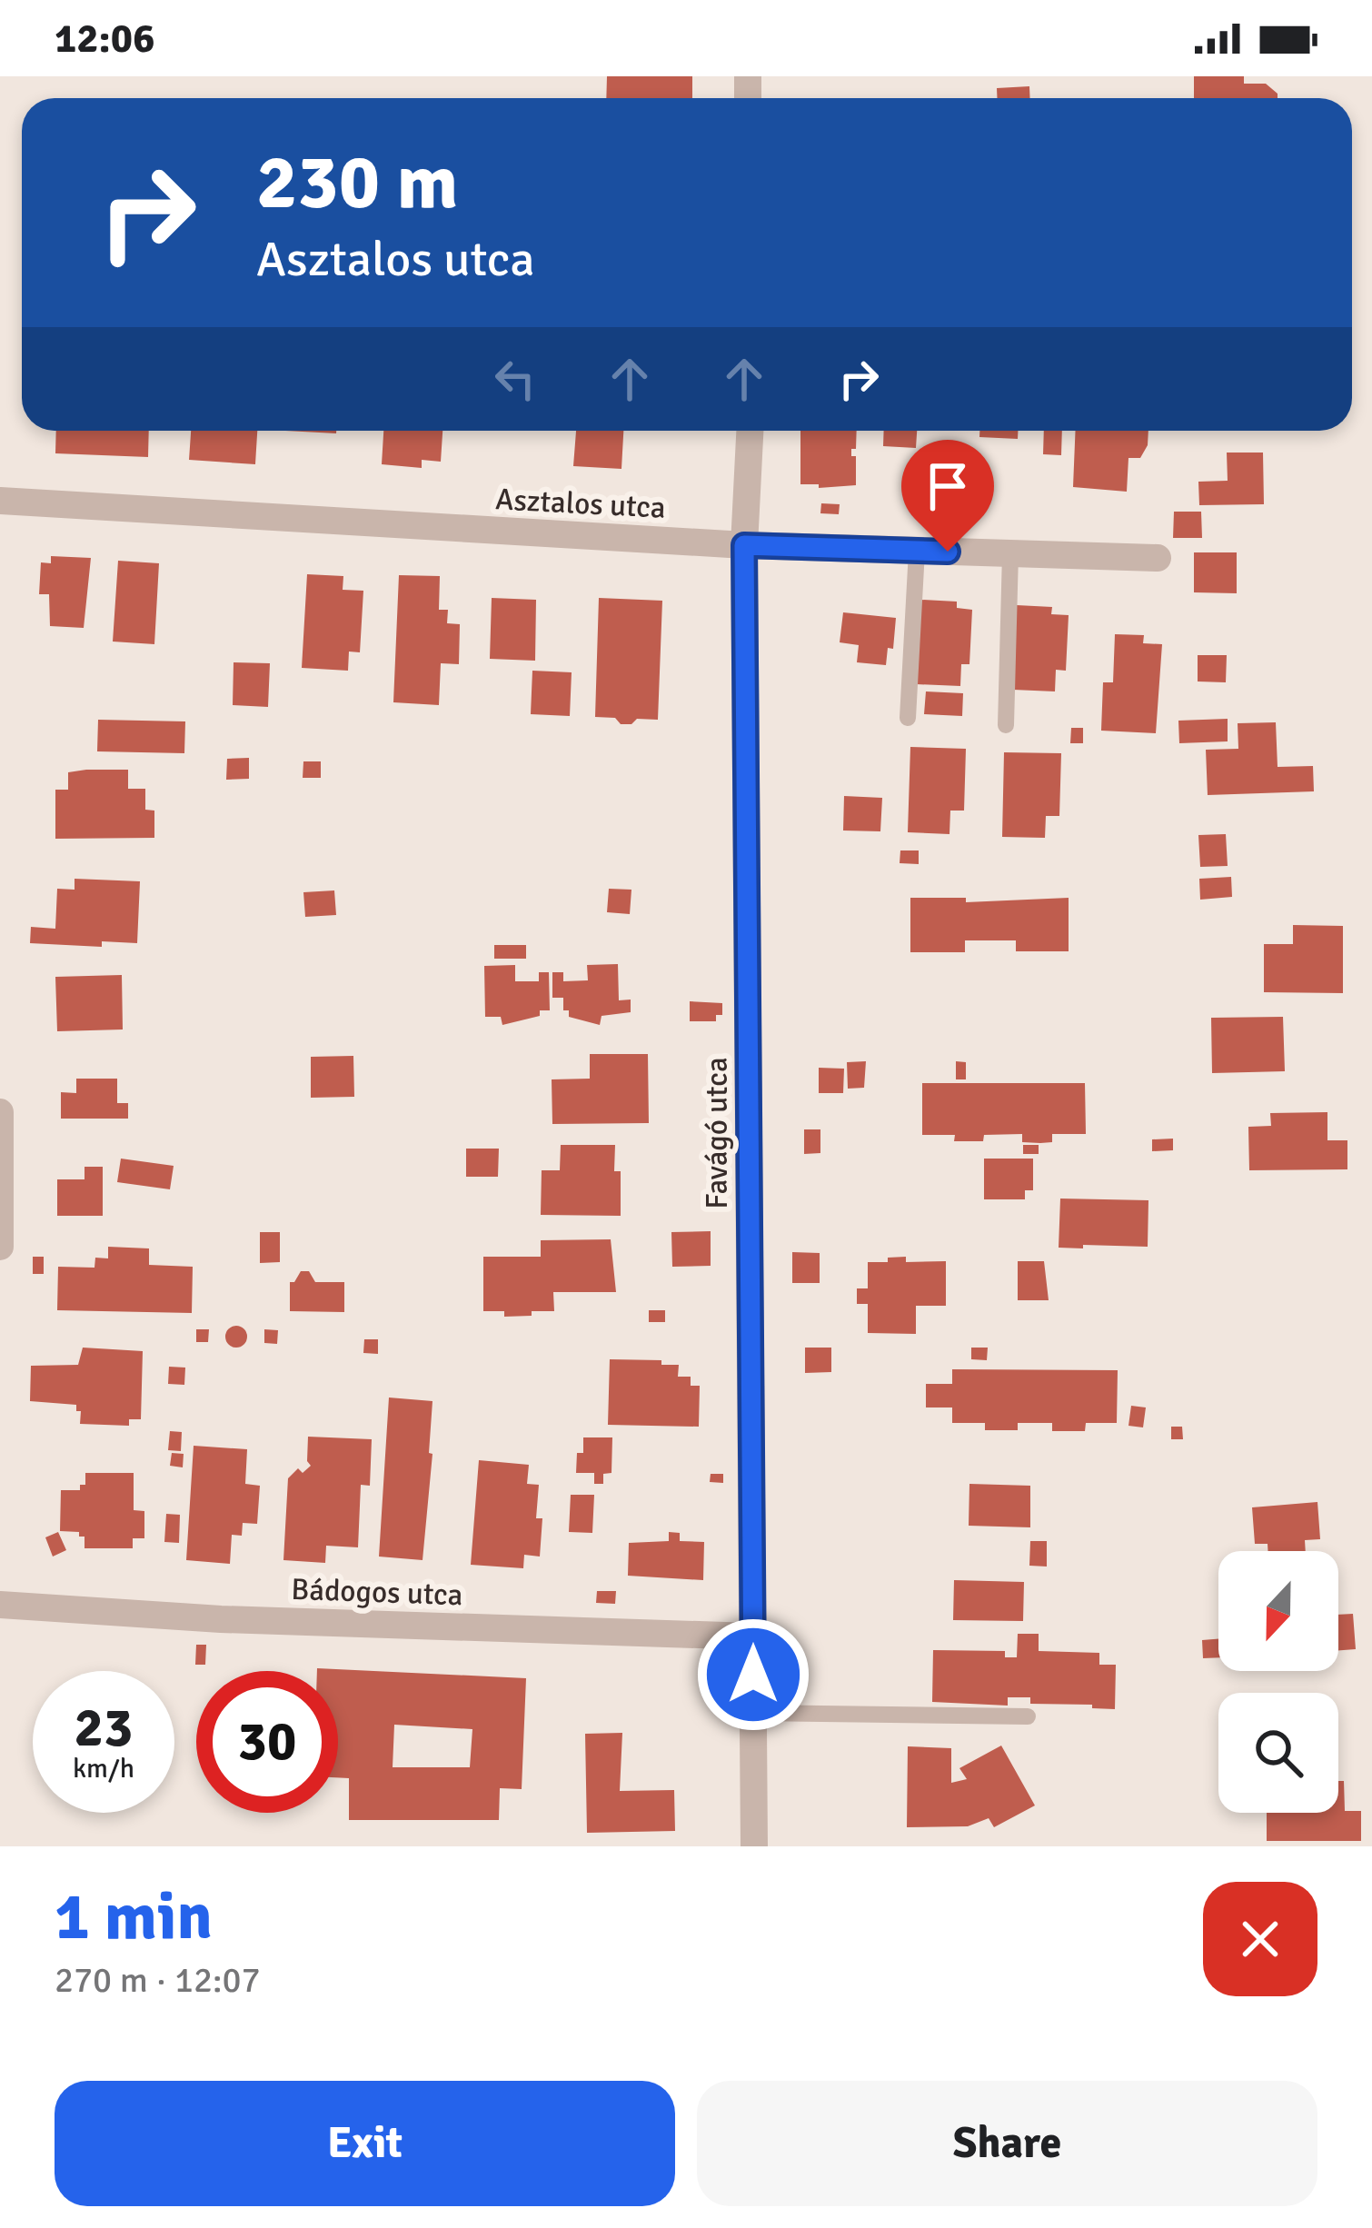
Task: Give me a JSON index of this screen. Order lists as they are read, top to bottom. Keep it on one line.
{"streets":{"street":["Asztalos utca","Favágó utca","Bádogos utca"]},"crossings":[["Asztalos utca","Favágó utca"],["Favágó utca","Bádogos utca"]],"north":"bottom","page":{"status":"12:06","turn":["230 m","Asztalos utca"],"speed":"23 km/h","limit":"30","heading":["1 min","270 m · 12:07"],"buttons":["Exit","Share"]}}
